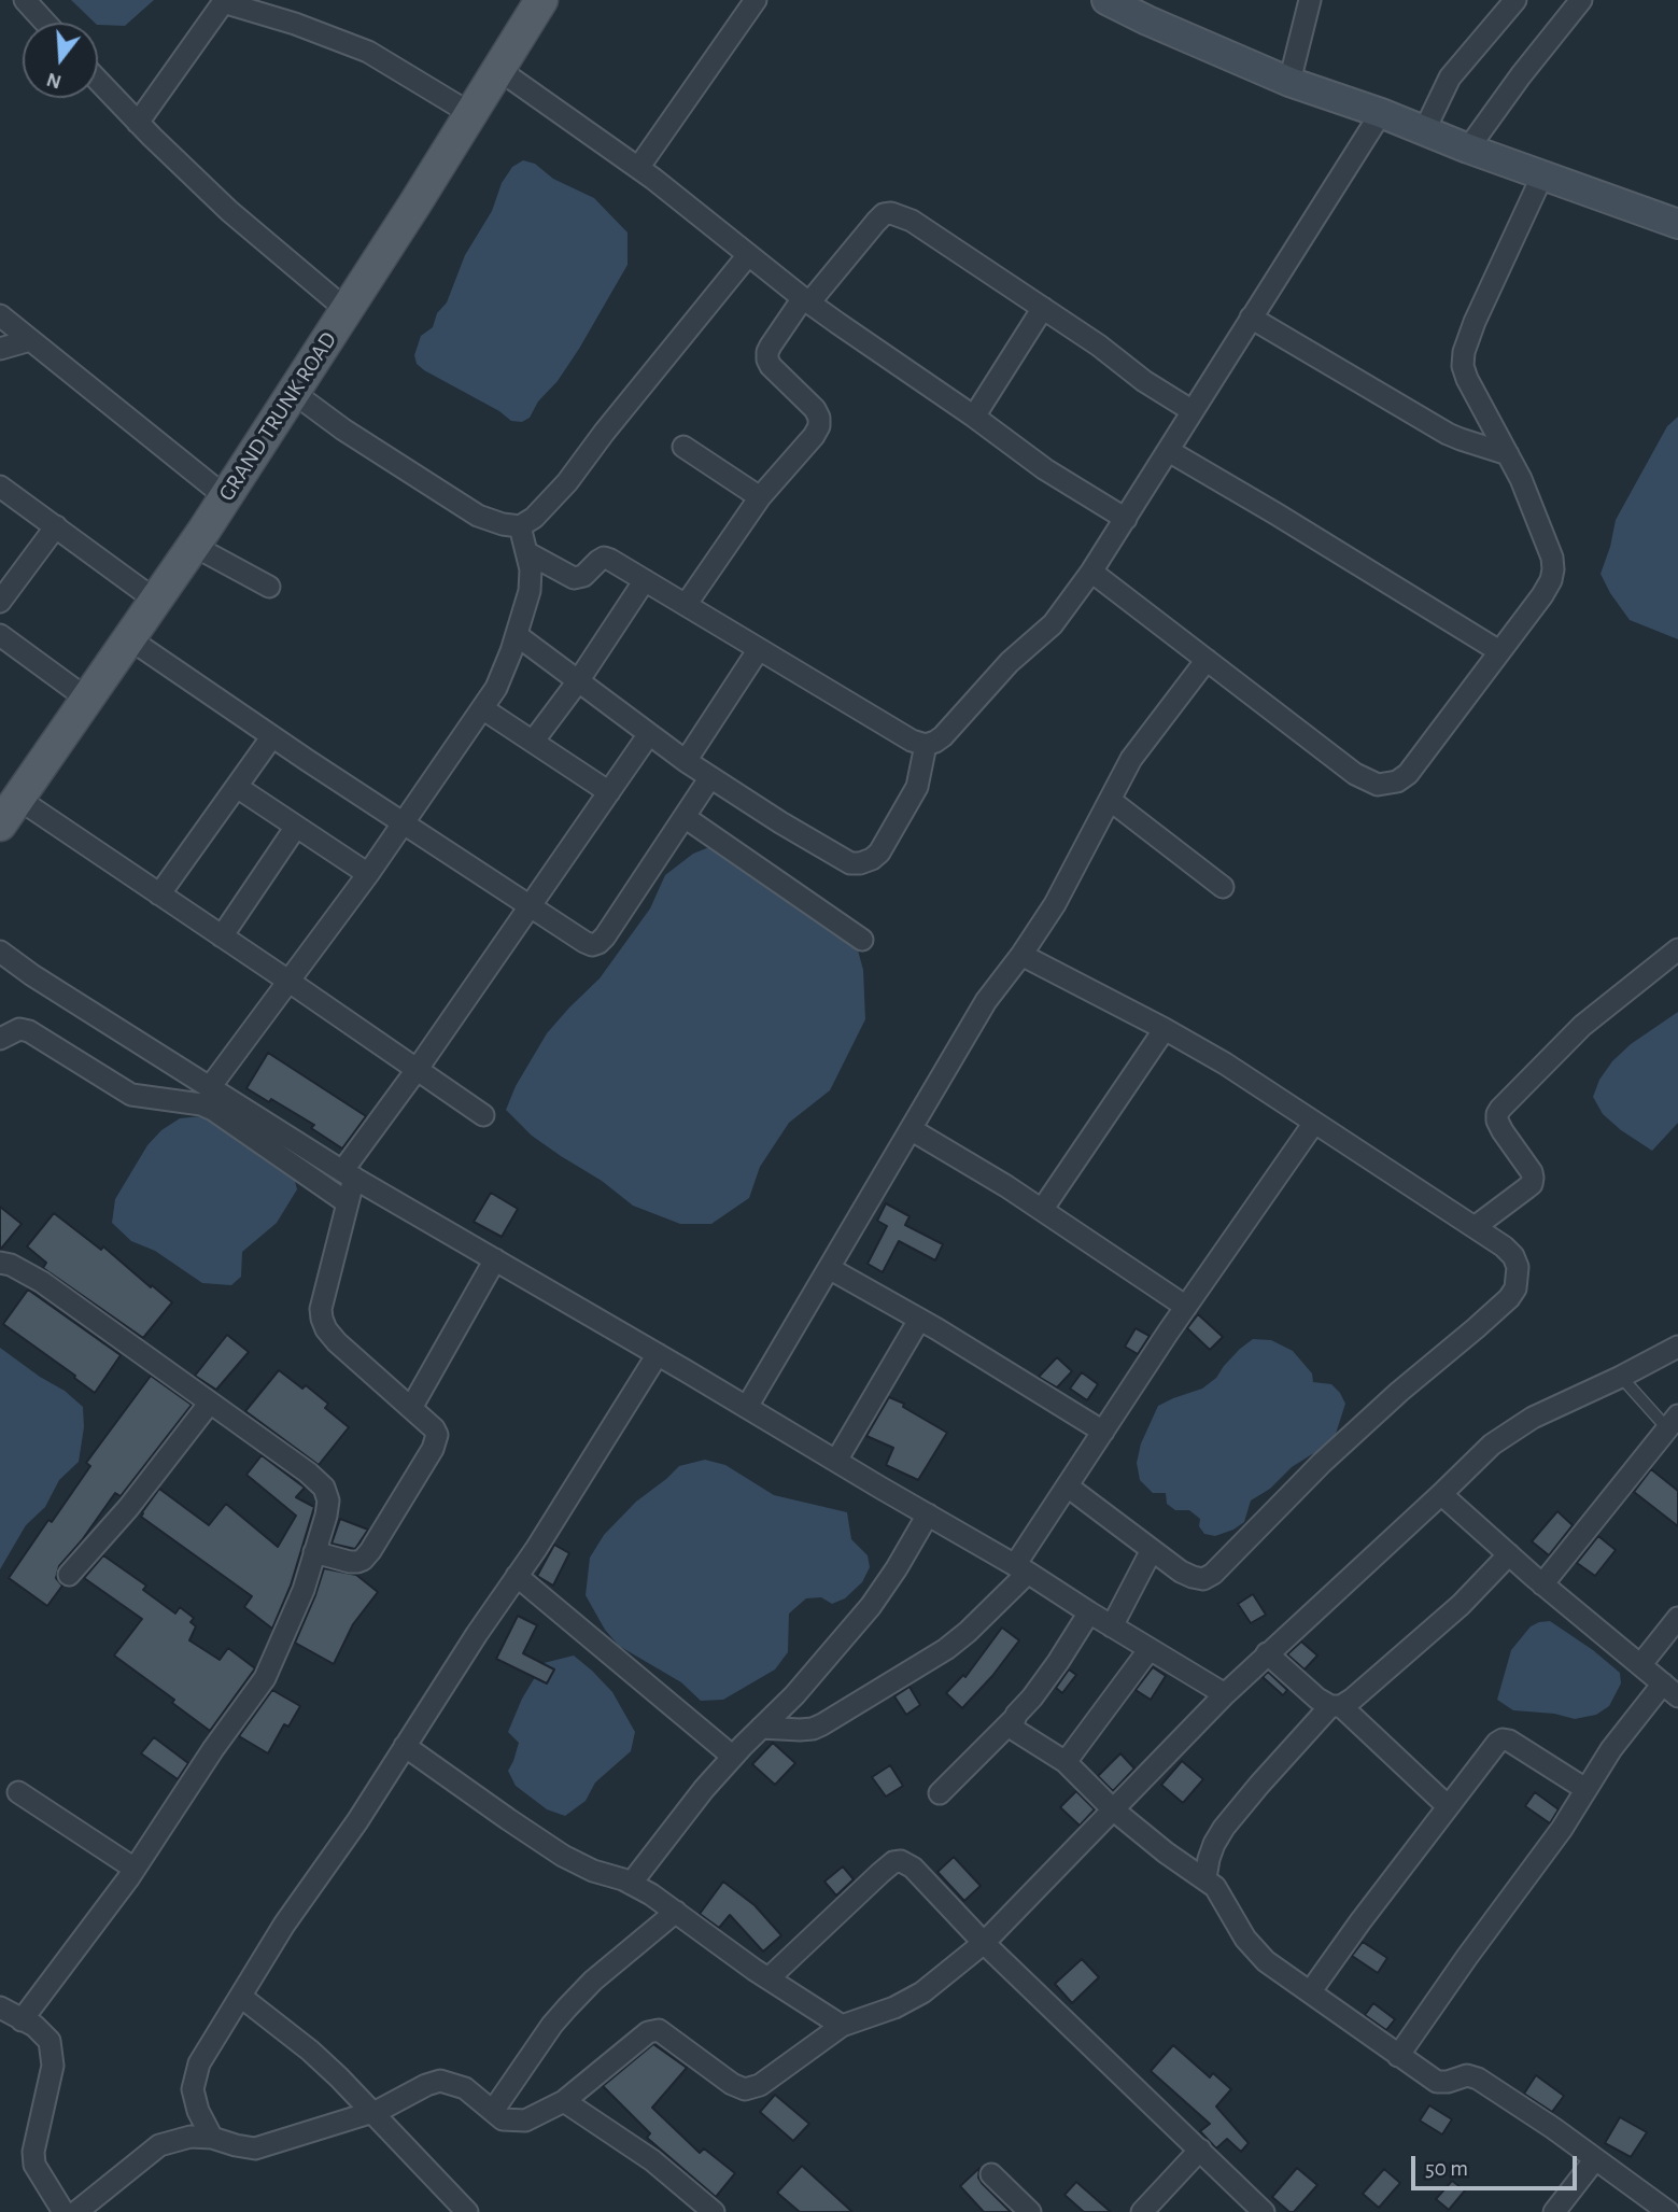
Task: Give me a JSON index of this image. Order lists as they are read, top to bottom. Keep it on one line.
{"streets":{"main road":["GRAND TRUNK ROAD"]},"scale_bar":"50 m","north":"bottom"}
